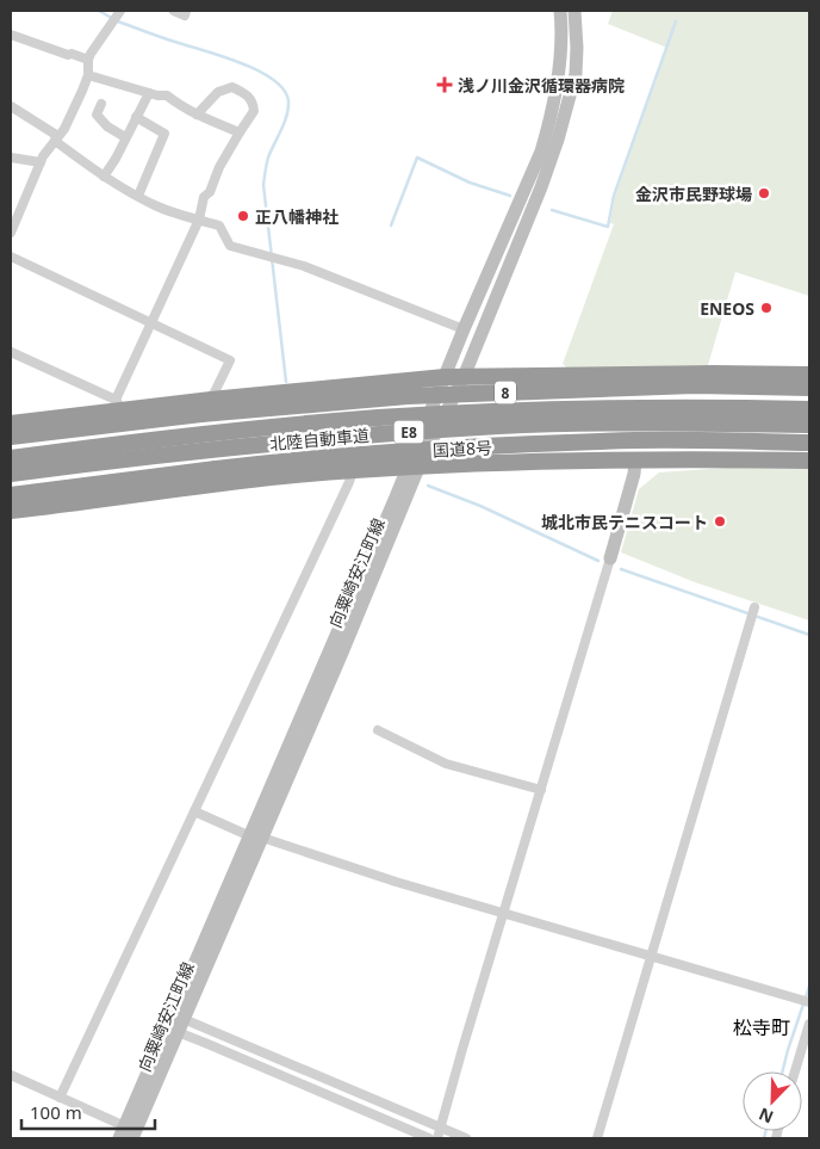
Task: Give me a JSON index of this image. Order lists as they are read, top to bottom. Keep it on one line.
{"streets":{"highway":["8","E8","北陸自動車道","国道8号"],"main road":["向粟崎安江町線"]},"districts":["松寺町"],"places":{"health":["浅ノ川金沢循環器病院"],"other":["金沢市民野球場","正八幡神社","ENEOS","城北市民テニスコート"]},"scale_bar":"100 m","north":"bottom left"}
